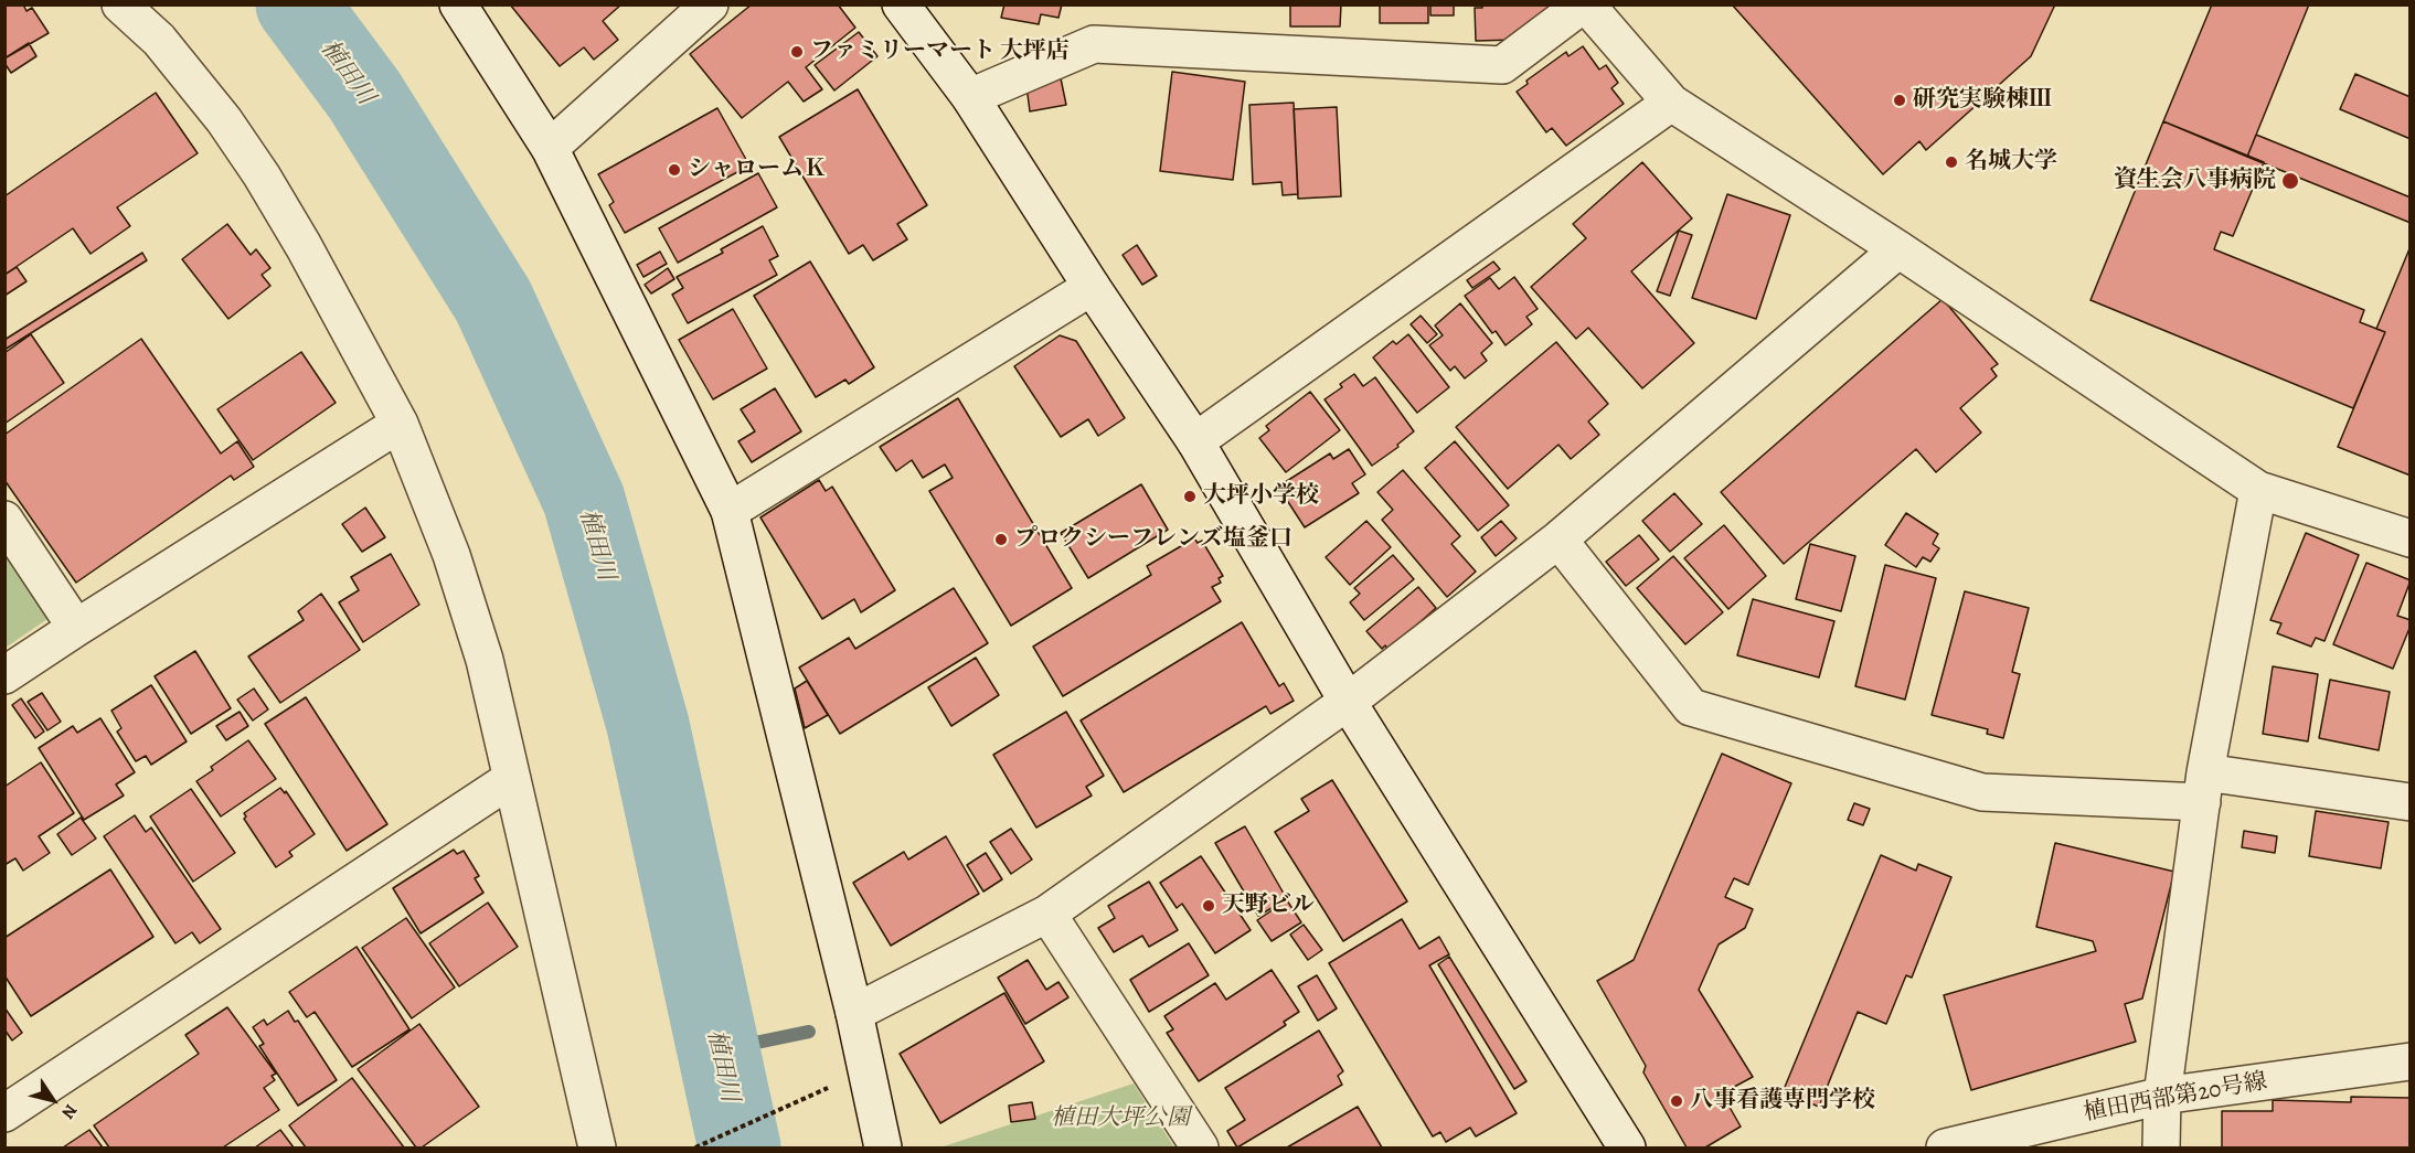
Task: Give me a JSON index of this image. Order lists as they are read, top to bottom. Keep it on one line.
{"streets":{"street":["植田西部第20号線"]},"water":["植田川"],"parks":["植田大坪公園"],"places":["ファミリーマート 大坪店","研究実験棟Ⅲ","名城大学","シャロームＫ","資生会八事病院","大坪小学校","プロクシーフレンズ塩釜口","天野ビル","八事看護専門学校"],"north":"bottom right"}
